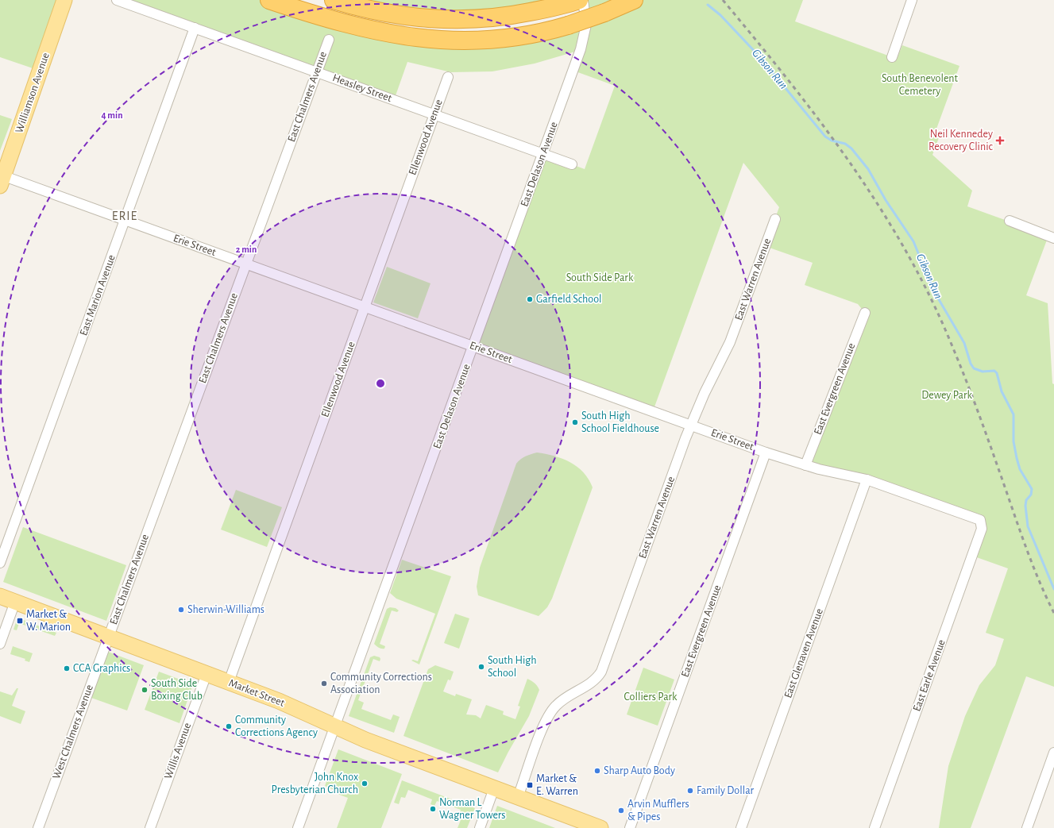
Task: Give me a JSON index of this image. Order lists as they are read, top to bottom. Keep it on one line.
{"streets":{"main road":["Williamson Avenue","Market Street"],"street":["Heasley Street","East Chalmers Avenue","Ellenwood Avenue","East Delason Avenue","Erie Street","East Warren Avenue","East Marion Avenue","East Evergreen Avenue","East Glenaven Avenue","East Earle Avenue","West Chalmers Avenue","Willis Avenue"]},"crossings":[["Heasley Street","East Chalmers Avenue"],["Heasley Street","Ellenwood Avenue"],["Heasley Street","East Delason Avenue"],["Heasley Street","East Marion Avenue"],["Williamson Avenue","Erie Street"],["East Chalmers Avenue","Erie Street"],["East Chalmers Avenue","Market Street"],["East Chalmers Avenue","West Chalmers Avenue"],["Ellenwood Avenue","Erie Street"],["Ellenwood Avenue","Market Street"],["East Delason Avenue","Erie Street"],["East Delason Avenue","Market Street"],["Erie Street","East Warren Avenue"],["Erie Street","East Marion Avenue"],["Erie Street","East Evergreen Avenue"],["Erie Street","East Glenaven Avenue"],["Erie Street","East Earle Avenue"],["East Warren Avenue","Market Street"],["Market Street","West Chalmers Avenue"],["Market Street","Willis Avenue"]],"districts":["ERIE"],"water":["Gibson Run"],"parks":["South Benevolent Cemetery","South Side Park","Dewey Park","Colliers Park"],"places":{"health":["Neil Kennedey Recovery Clinic"],"other":["Garfield School","South High School Fieldhouse","Sherwin-Williams","South High School","CCA Graphics","Community Corrections Association","South Side Boxing Club","Community Corrections Agency","Sharp Auto Body","John Knox Presbyterian Church","Family Dollar","Norman L Wagner Towers","Arvin Mufflers & Pipes"],"transit":["Market & W. Marion","Market & E. Warren"]},"rings":["4 min","2 min"]}
